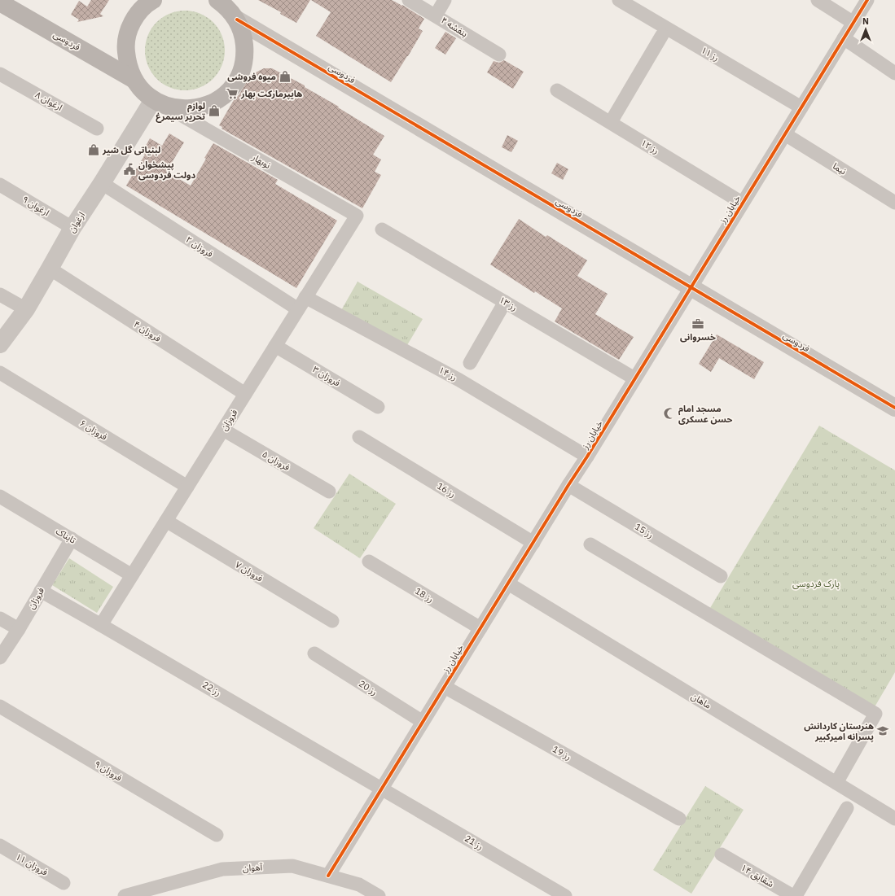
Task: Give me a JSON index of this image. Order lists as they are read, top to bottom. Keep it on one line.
{"streets":{"main road":["فردوسی"],"street":["بنفشه ۴","رز ۱۱","ارغوان ۸","رز ۱۲","نوبهار","نیما","ارغوان ۹","خیابان رز","ارغوان","فروزان ۲","رز ۱۳","فروزان ۴","رز ۱۴","فروزان ۳","فروزان","فروزان ۶","فروزان ۵","رز 16","رز 15","تابناک","فروزان ۷","رز 18","رز 20","رز 22","ماهان","رز 19","فروزان ۹","رز 21","فروزان ۱۱","آهوان","شقایق ۱۴"]},"crossings":[["فردوسی","خیابان رز"],["رز ۱۱","خیابان رز"],["رز ۱۲","خیابان رز"],["نوبهار","ارغوان"],["نوبهار","فروزان"],["نیما","خیابان رز"],["ارغوان ۹","ارغوان"],["خیابان رز","رز ۱۳"],["خیابان رز","رز ۱۴"],["خیابان رز","رز 16"],["خیابان رز","رز 15"],["خیابان رز","رز 18"],["خیابان رز","رز 20"],["خیابان رز","رز 22"],["خیابان رز","ماهان"],["خیابان رز","رز 19"],["خیابان رز","رز 21"],["خیابان رز","آهوان"],["ارغوان","فروزان ۲"],["ارغوان","فروزان ۴"],["فروزان ۲","فروزان"],["فروزان ۴","فروزان"],["رز ۱۴","فروزان"],["فروزان ۳","فروزان"],["فروزان","فروزان ۶"],["فروزان","فروزان ۵"],["فروزان","تابناک"],["فروزان","فروزان ۷"],["فروزان","رز 22"],["رز 22","رز 21"]],"parks":["پارک فردوسی"],"places":{"shop":["میوه فروشی","لوازم تحریر سیمرغ","لبنیاتی گل شیر"],"supermarket":["هایپرمارکت بهار"],"public building":["پیشخوان دولت فردوسی"],"office":["خسروانی"],"mosque":["مسجد امام حسن عسکری"],"school or university":["هنرستان کاردانش پسرانه امیرکبیر"]},"north":"top"}
